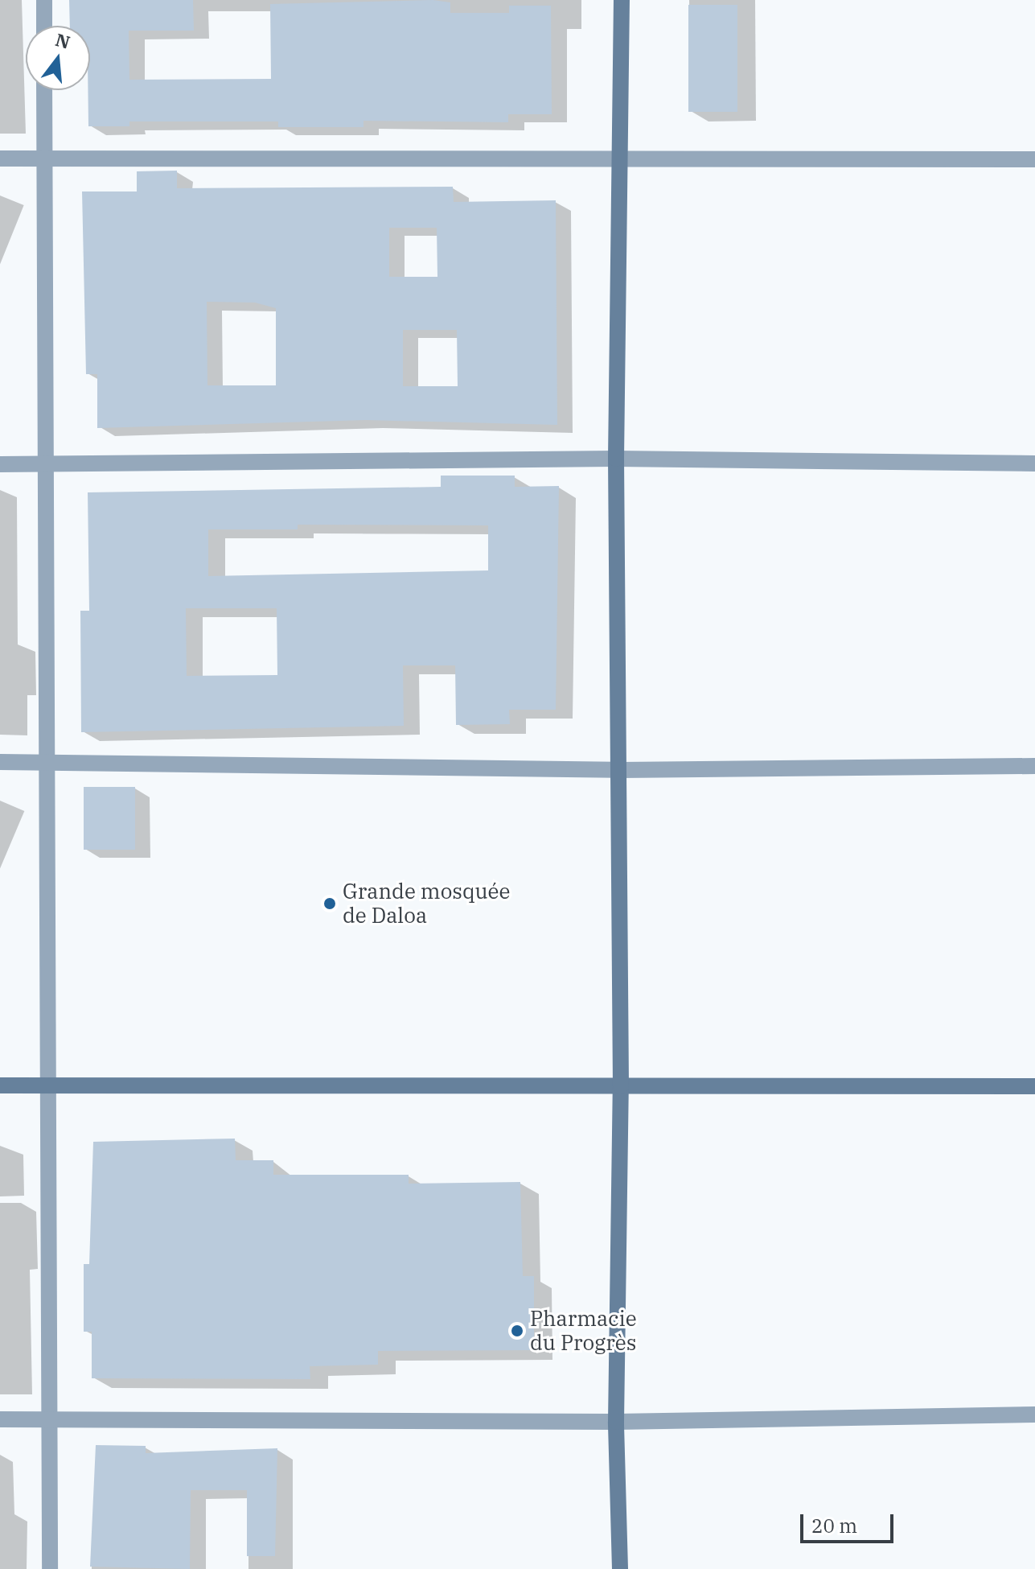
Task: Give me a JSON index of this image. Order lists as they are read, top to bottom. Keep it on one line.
{"places":["Grande mosquée de Daloa","Pharmacie du Progrès"],"scale_bar":"20 m","north":"top"}
